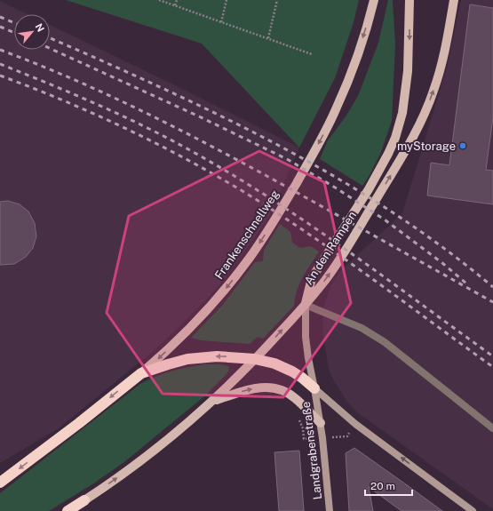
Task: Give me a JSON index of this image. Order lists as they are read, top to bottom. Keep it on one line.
{"streets":{"highway":["Frankenschnellweg"],"main road":["An den Rampen","Landgrabenstraße"]},"places":["myStorage"],"scale_bar":"20 m","north":"top right"}
